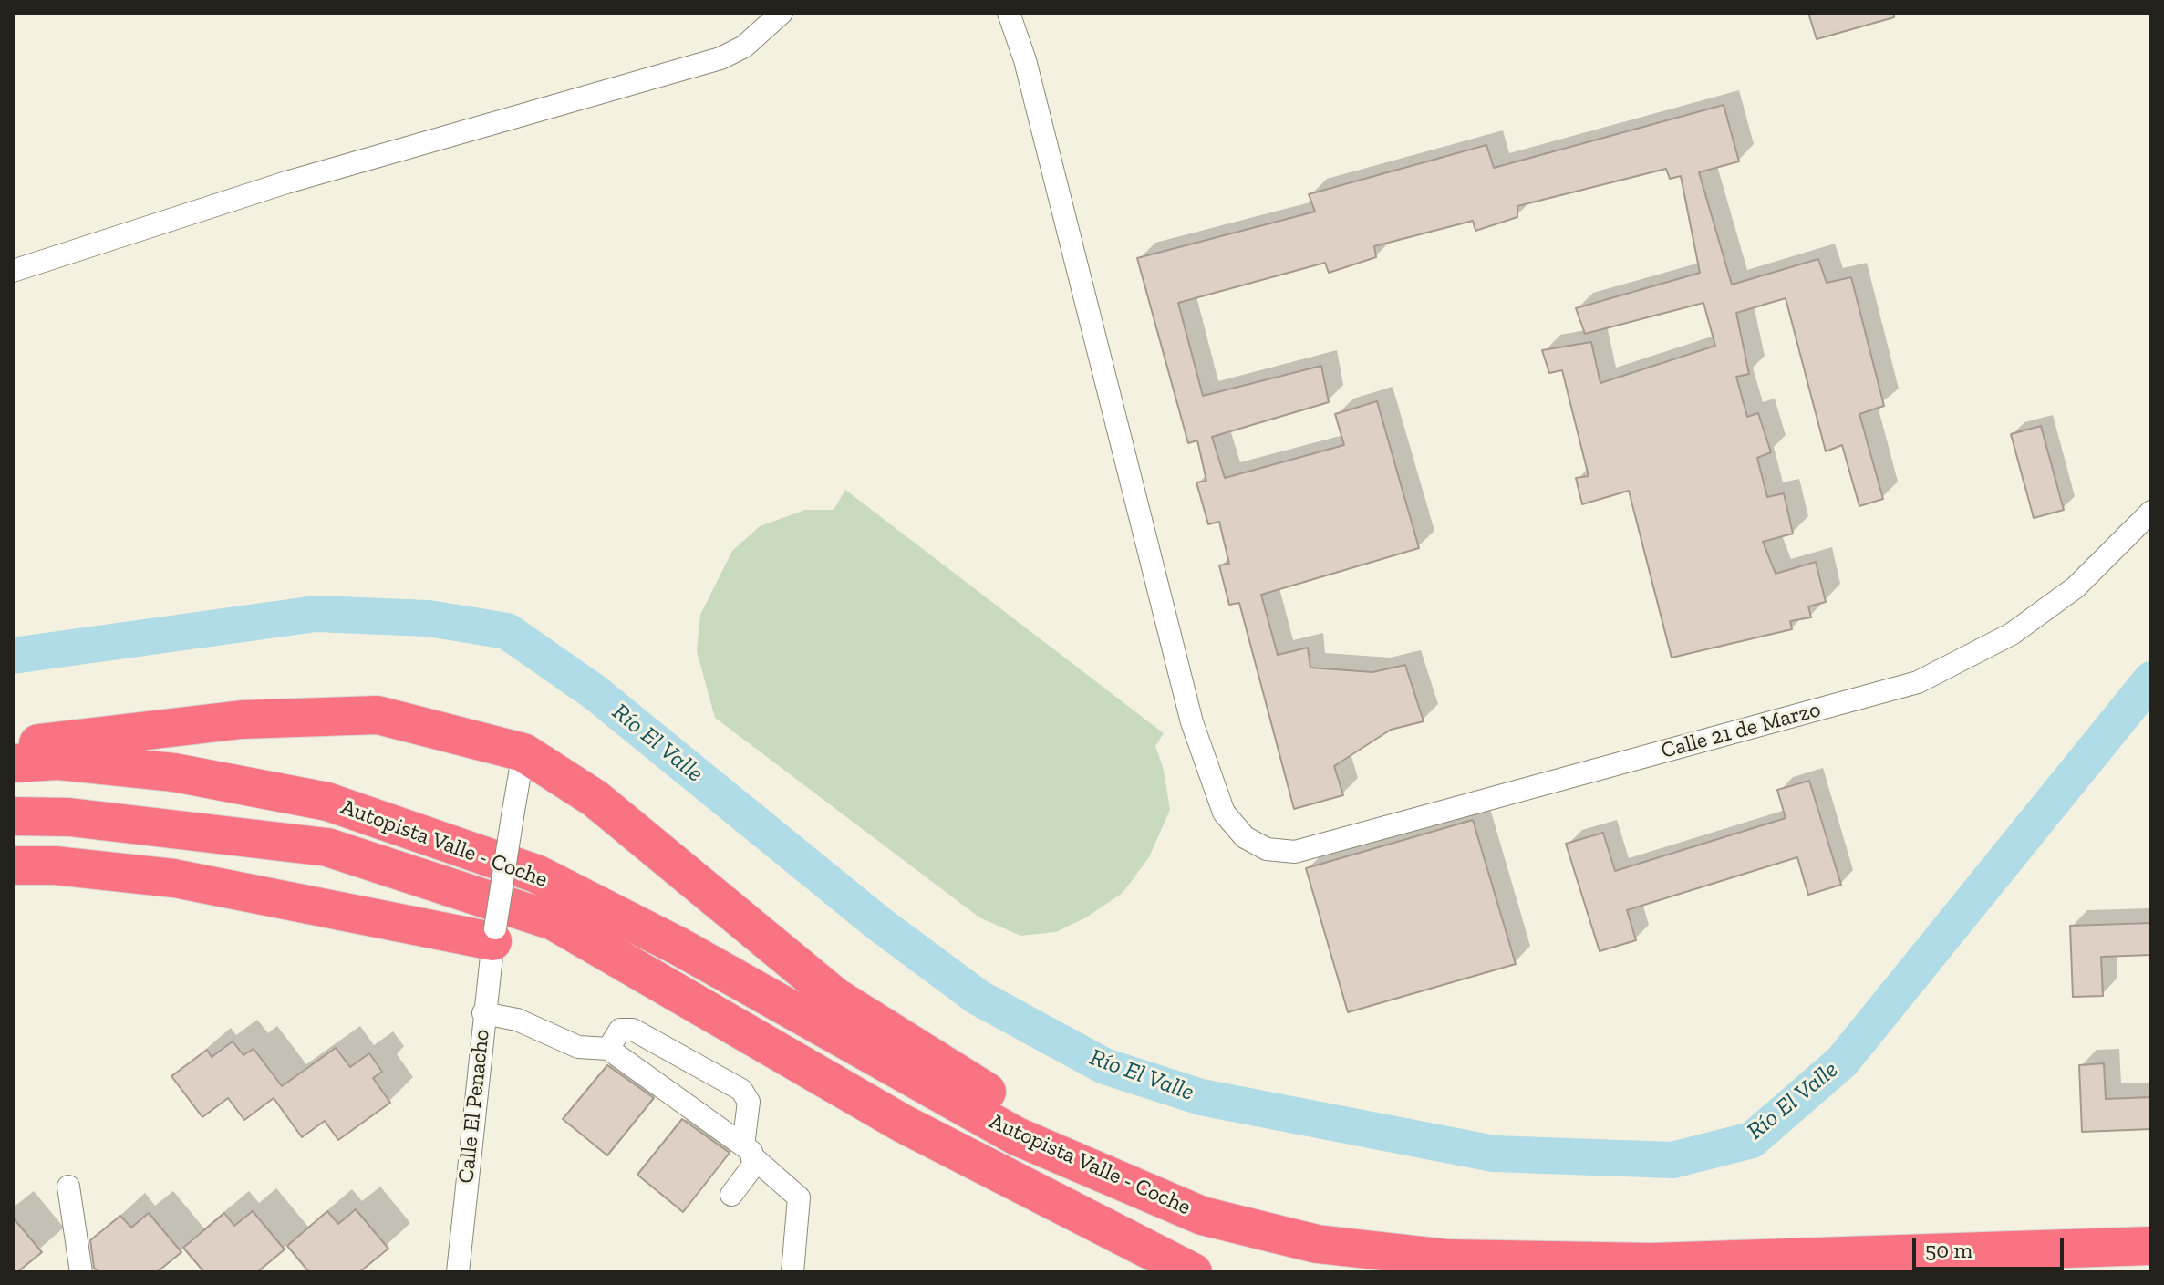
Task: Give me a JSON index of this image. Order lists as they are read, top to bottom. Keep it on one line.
{"streets":{"highway":["Autopista Valle - Coche"],"street":["Calle 21 de Marzo","Calle El Penacho"]},"water":["Río El Valle"],"scale_bar":"50 m"}
